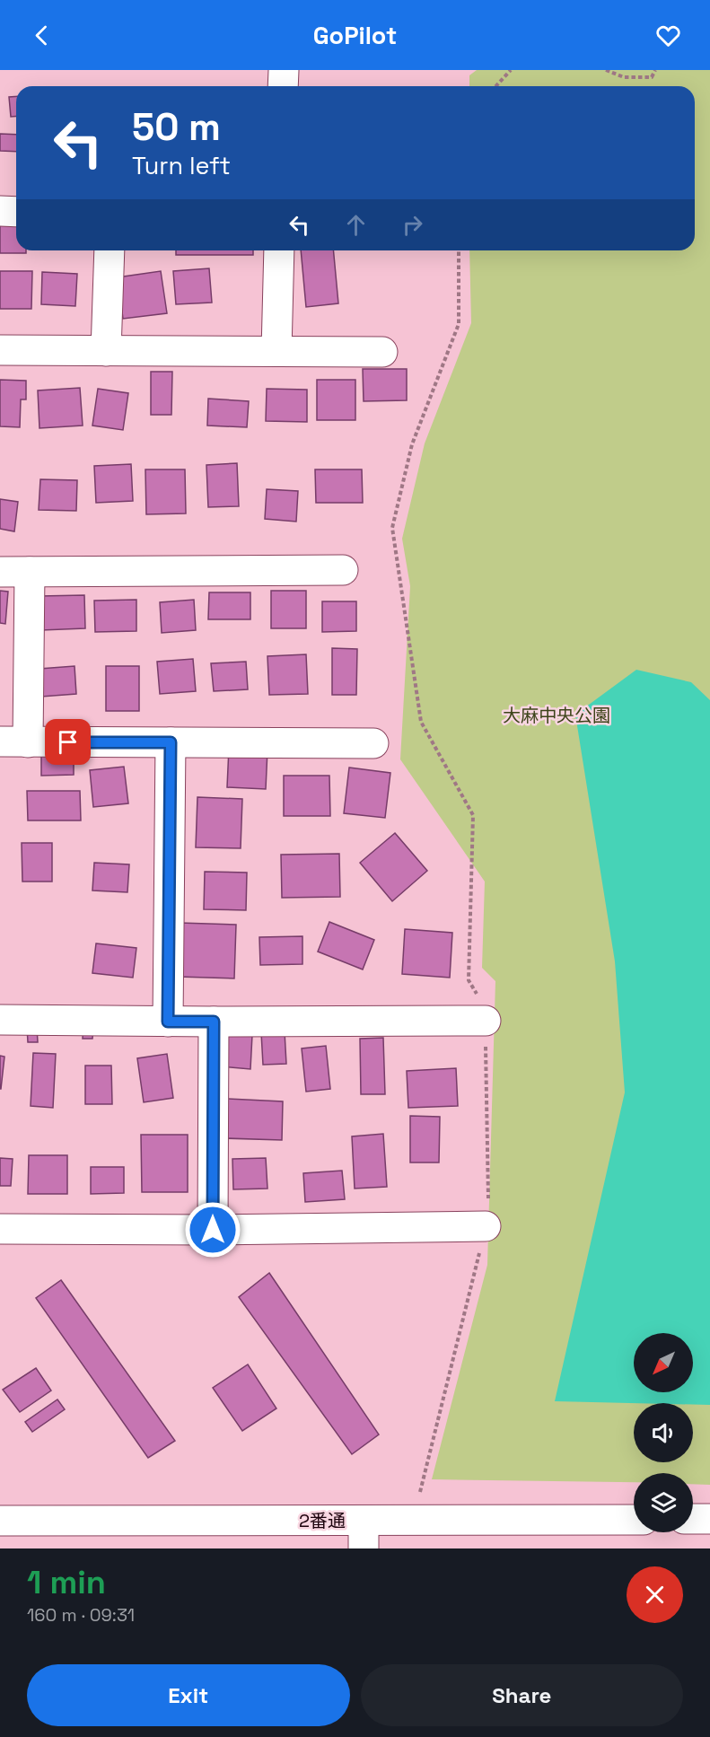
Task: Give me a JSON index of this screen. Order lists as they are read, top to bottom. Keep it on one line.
{"streets":{"street":["2番通"]},"parks":["大麻中央公園"],"north":"bottom left","page":{"header":"GoPilot","turn":["50 m","Turn left"],"heading":["1 min","160 m · 09:31"],"buttons":["Exit","Share"]}}
